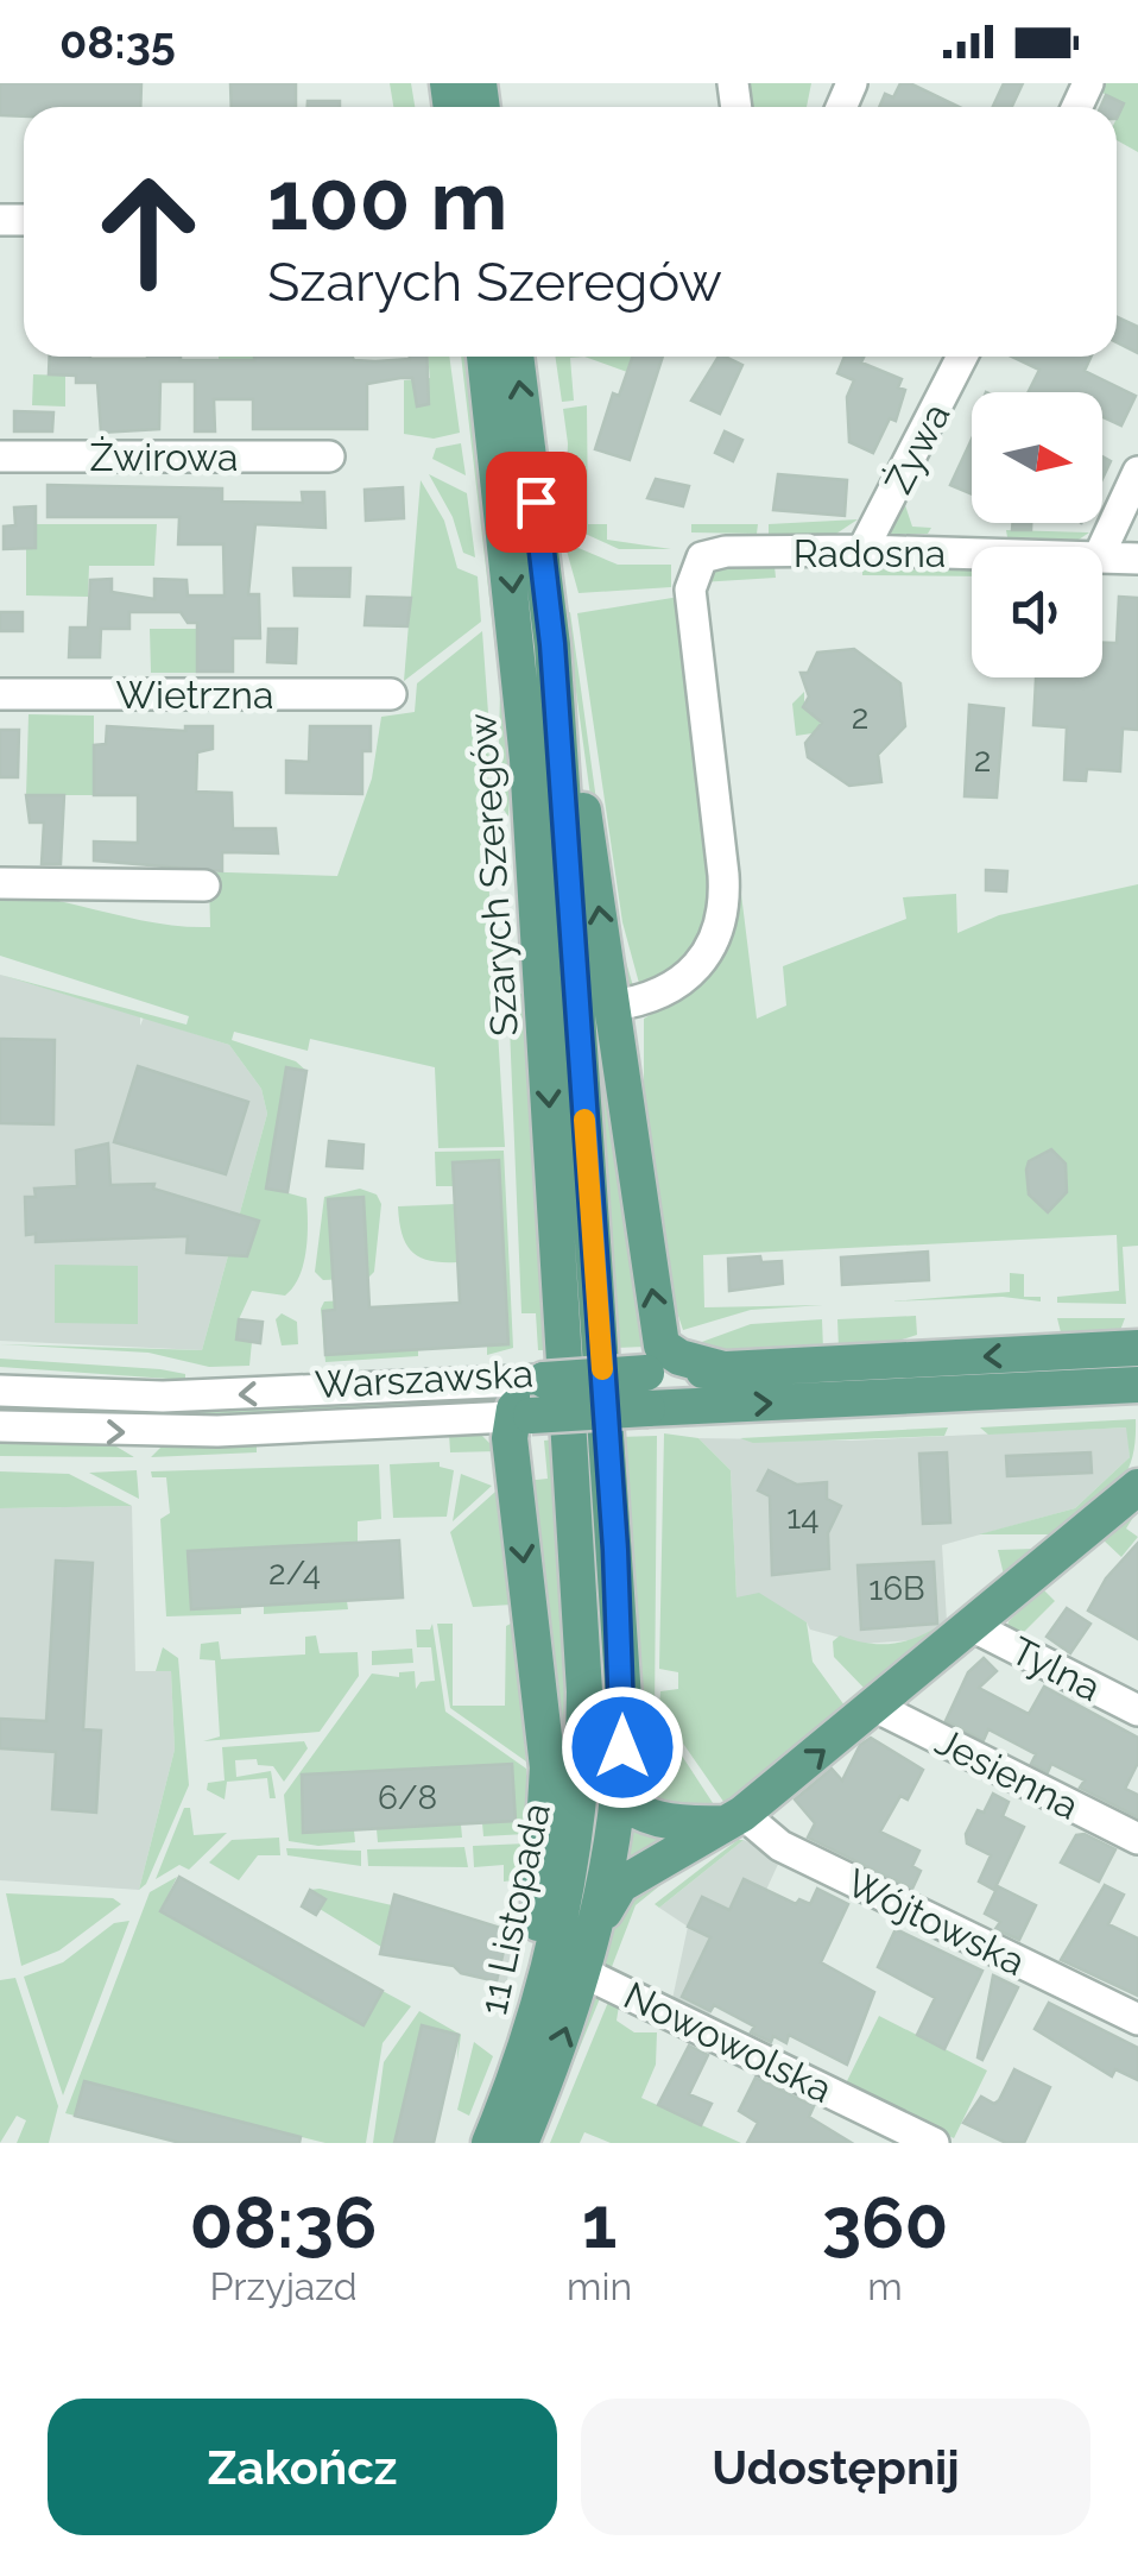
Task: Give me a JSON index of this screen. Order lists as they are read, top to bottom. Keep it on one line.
{"streets":{"main road":["Szarych Szeregów","Warszawska","11 Listopada"],"street":["Żywa","Żwirowa","Radosna","Wietrzna","Tylna","Jesienna","Wójtowska","Nowowolska"]},"crossings":[["Żywa","Radosna"],["Szarych Szeregów","Warszawska"],["Szarych Szeregów","11 Listopada"],["Warszawska","11 Listopada"],["Tylna","11 Listopada"],["Jesienna","11 Listopada"],["11 Listopada","Wójtowska"],["11 Listopada","Nowowolska"]],"house_numbers":["2","2","14","2/4","16B","6/8"],"north":"right","page":{"status":"08:35","turn":["100 m","Szarych Szeregów"],"eta":["08:36","Przyjazd","1","min","360","m"],"buttons":["Zakończ","Udostępnij"]}}
